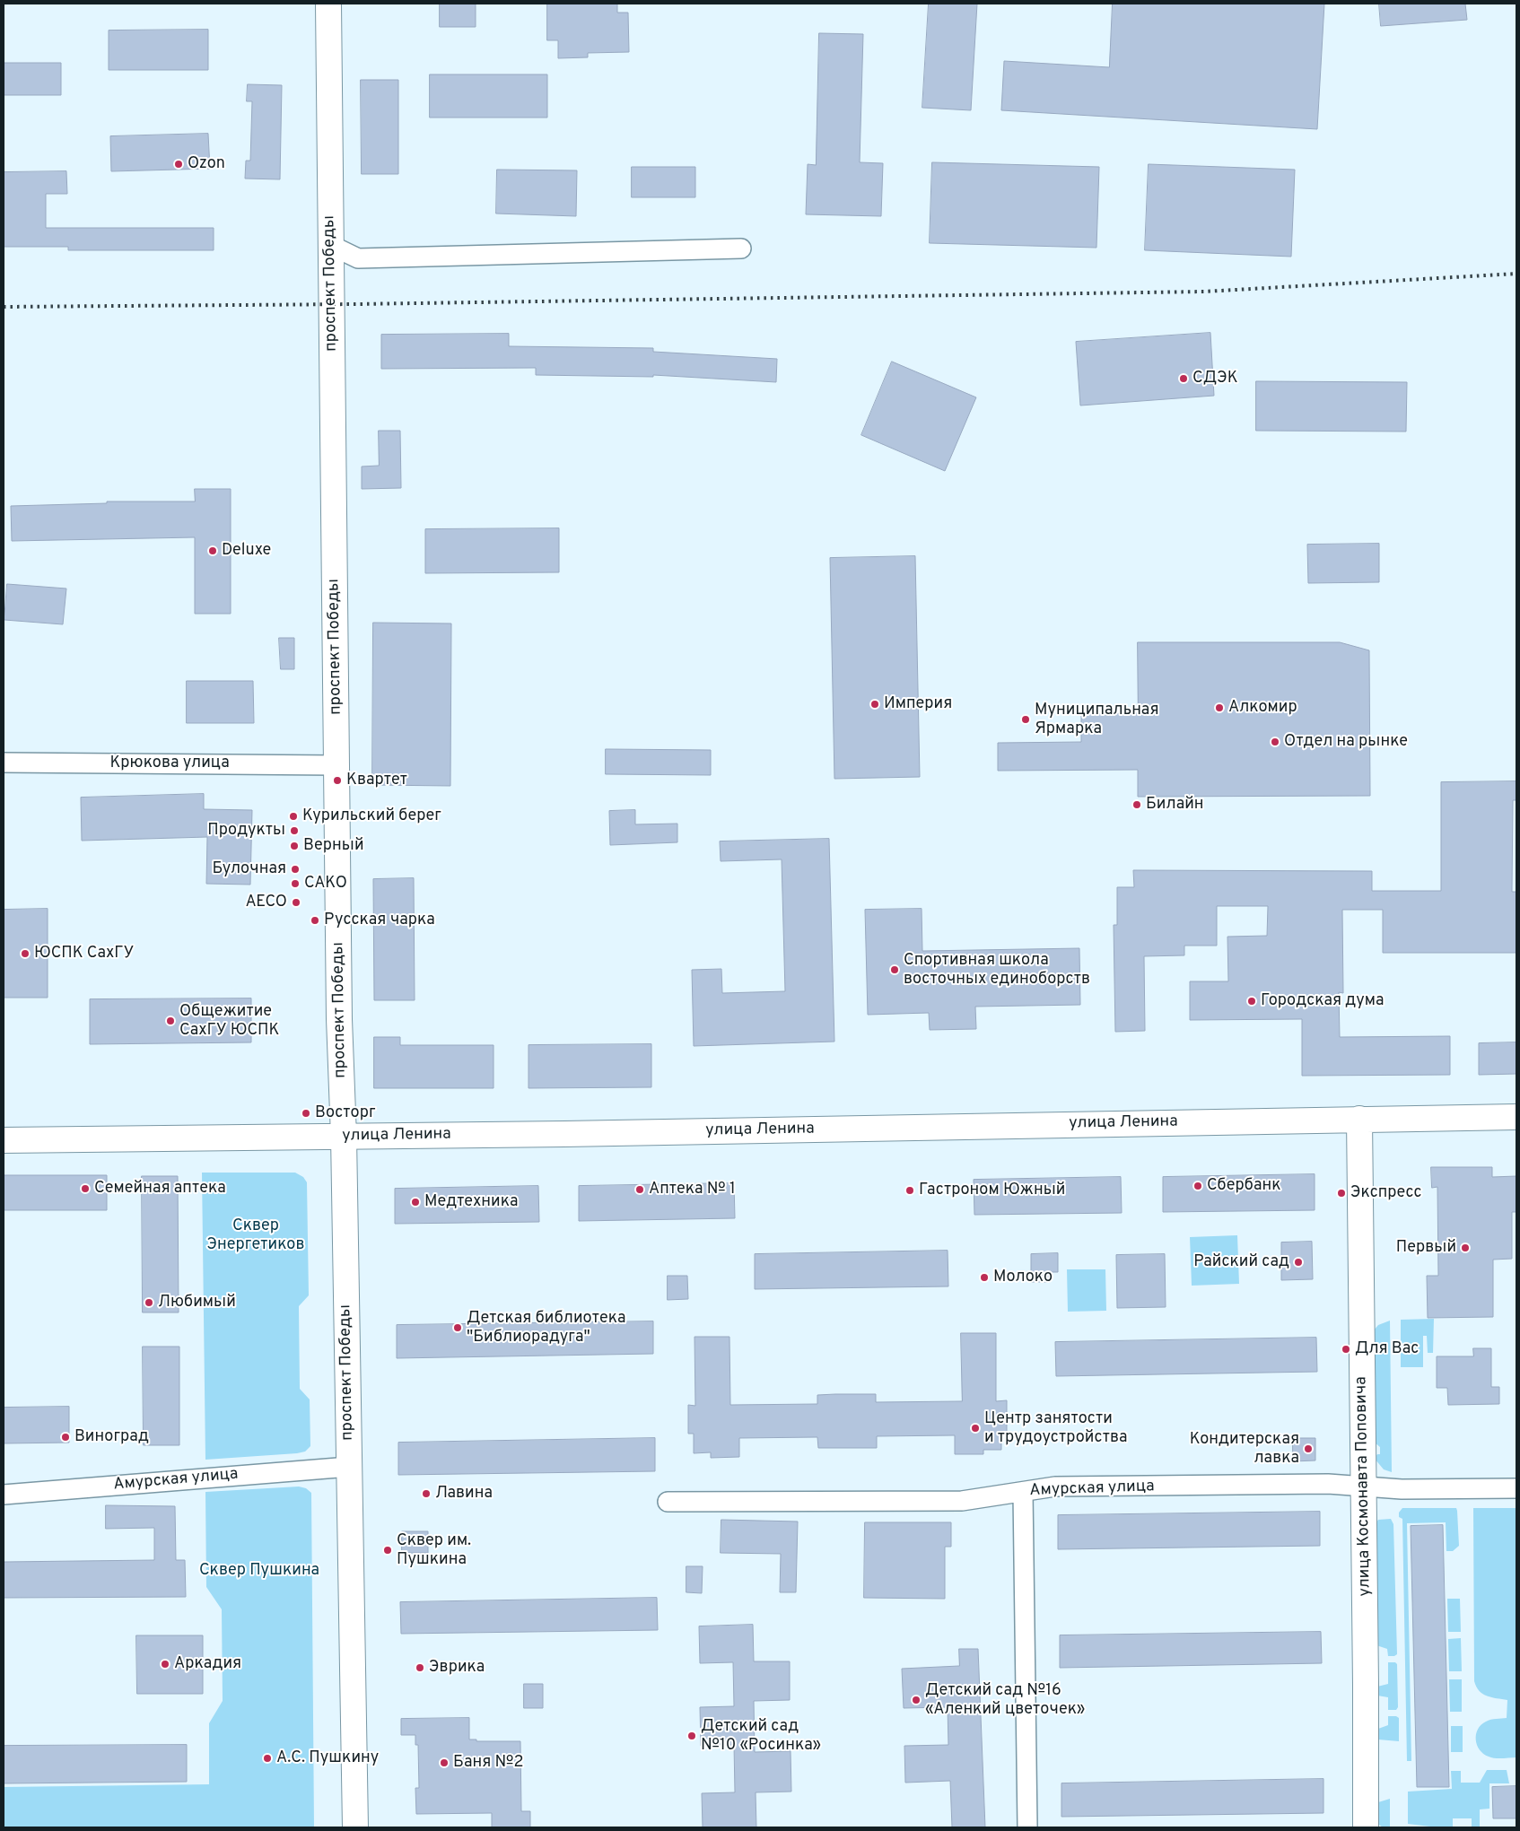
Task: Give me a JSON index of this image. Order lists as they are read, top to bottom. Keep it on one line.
{"streets":{"main road":["проспект Победы","улица Ленина","улица Космонавта Поповича"],"street":["Крюкова улица","Амурская улица"]},"crossings":[["проспект Победы","Крюкова улица"],["проспект Победы","улица Ленина"],["проспект Победы","Амурская улица"],["улица Ленина","улица Космонавта Поповича"],["Амурская улица","улица Космонавта Поповича"]],"parks":["Сквер Энергетиков","Сквер Пушкина"],"places":["Ozon","СДЭК","Deluxe","Империя","Алкомир","Муниципальная Ярмарка","Отдел на рынке","Квартет","Билайн","Курильский берег","Продукты","Верный","Булочная","САКО","AECO","Русская чарка","ЮСПК СахГУ","Спортивная школа восточных единоборств","Городская дума","Общежитие СахГУ ЮСПК","Восторг","Сбербанк","Семейная аптека","Аптека № 1","Гастроном Южный","Экспресс","Медтехника","Первый","Райский сад","Молоко","Любимый","Детская библиотека \"Библиорадуга\"","Для Вас","Центр занятости и трудоустройства","Виноград","Кондитерская лавка","Лавина","Сквер им. Пушкина","Аркадия","Эврика","Детский сад №16 «Аленкий цветочек»","Детский сад №10 «Росинка»","А.С. Пушкину","Баня №2"]}
